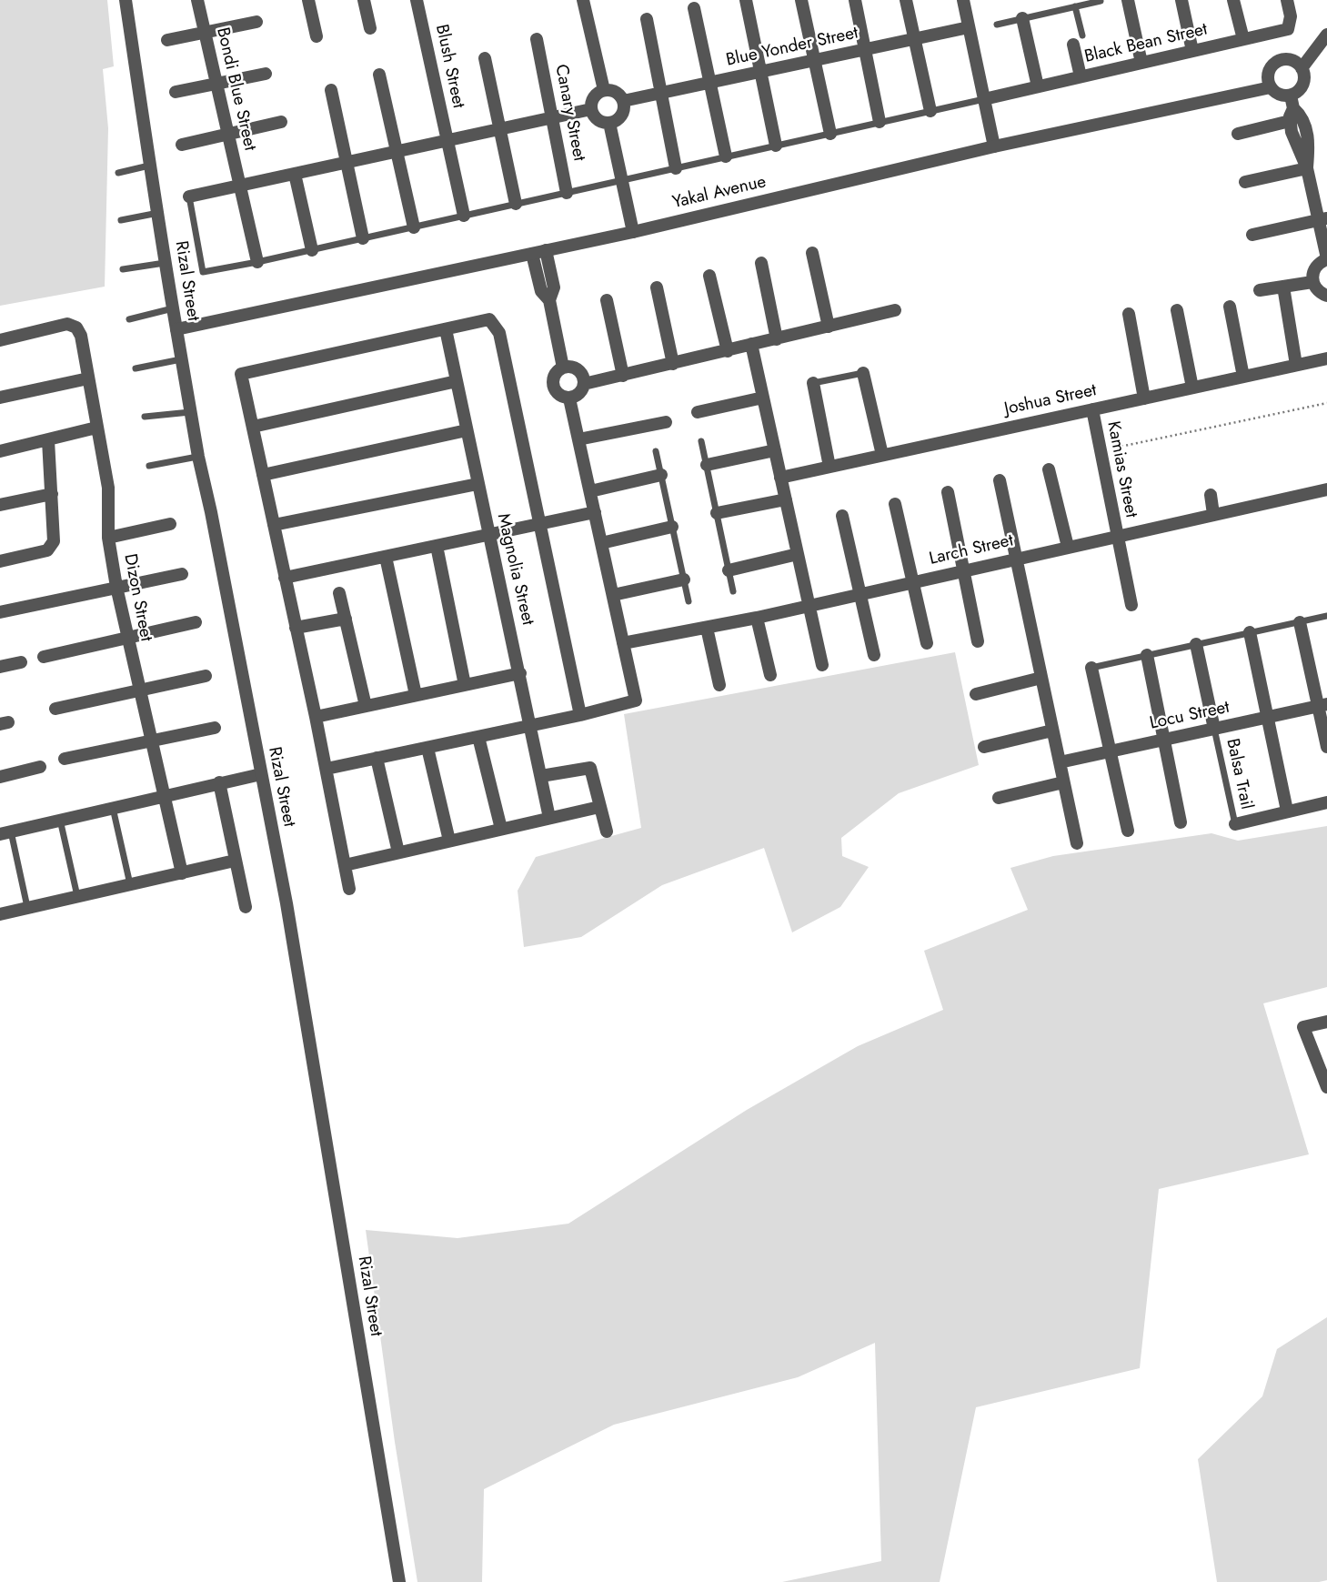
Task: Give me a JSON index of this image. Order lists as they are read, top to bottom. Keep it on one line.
{"streets":{"street":["Black Bean Street","Blue Yonder Street","Blush Street","Bondi Blue Street","Canary Street","Yakal Avenue","Rizal Street","Joshua Street","Kamias Street","Larch Street","Magnolia Street","Dizon Street","Locu Street"],"lane":["Balsa Trail"]},"crossings":[["Yakal Avenue","Rizal Street"],["Joshua Street","Kamias Street"],["Kamias Street","Larch Street"],["Locu Street","Balsa Trail"]]}
